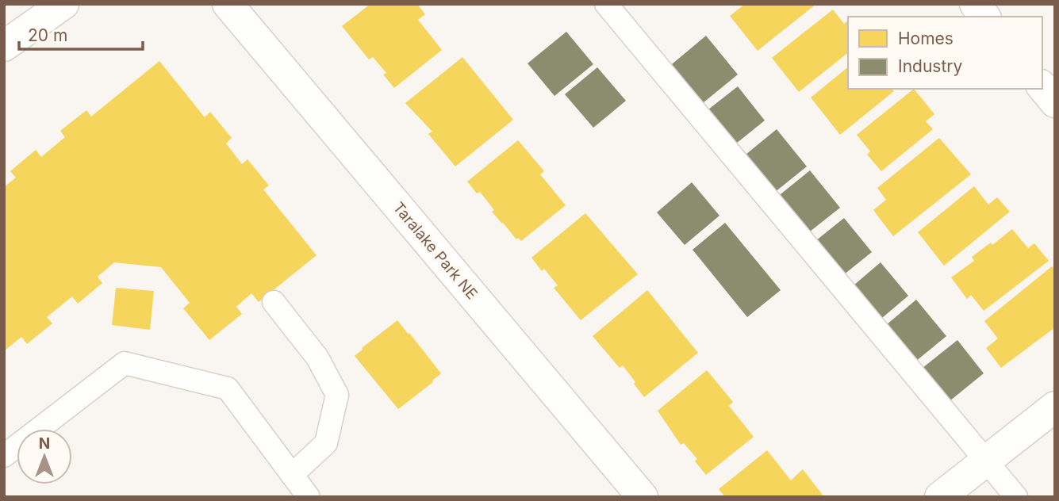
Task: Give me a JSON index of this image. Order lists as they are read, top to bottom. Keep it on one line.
{"streets":{"street":["Taralake Park NE"]},"legend":["Homes","Industry"],"scale_bar":"20 m","north":"top"}
